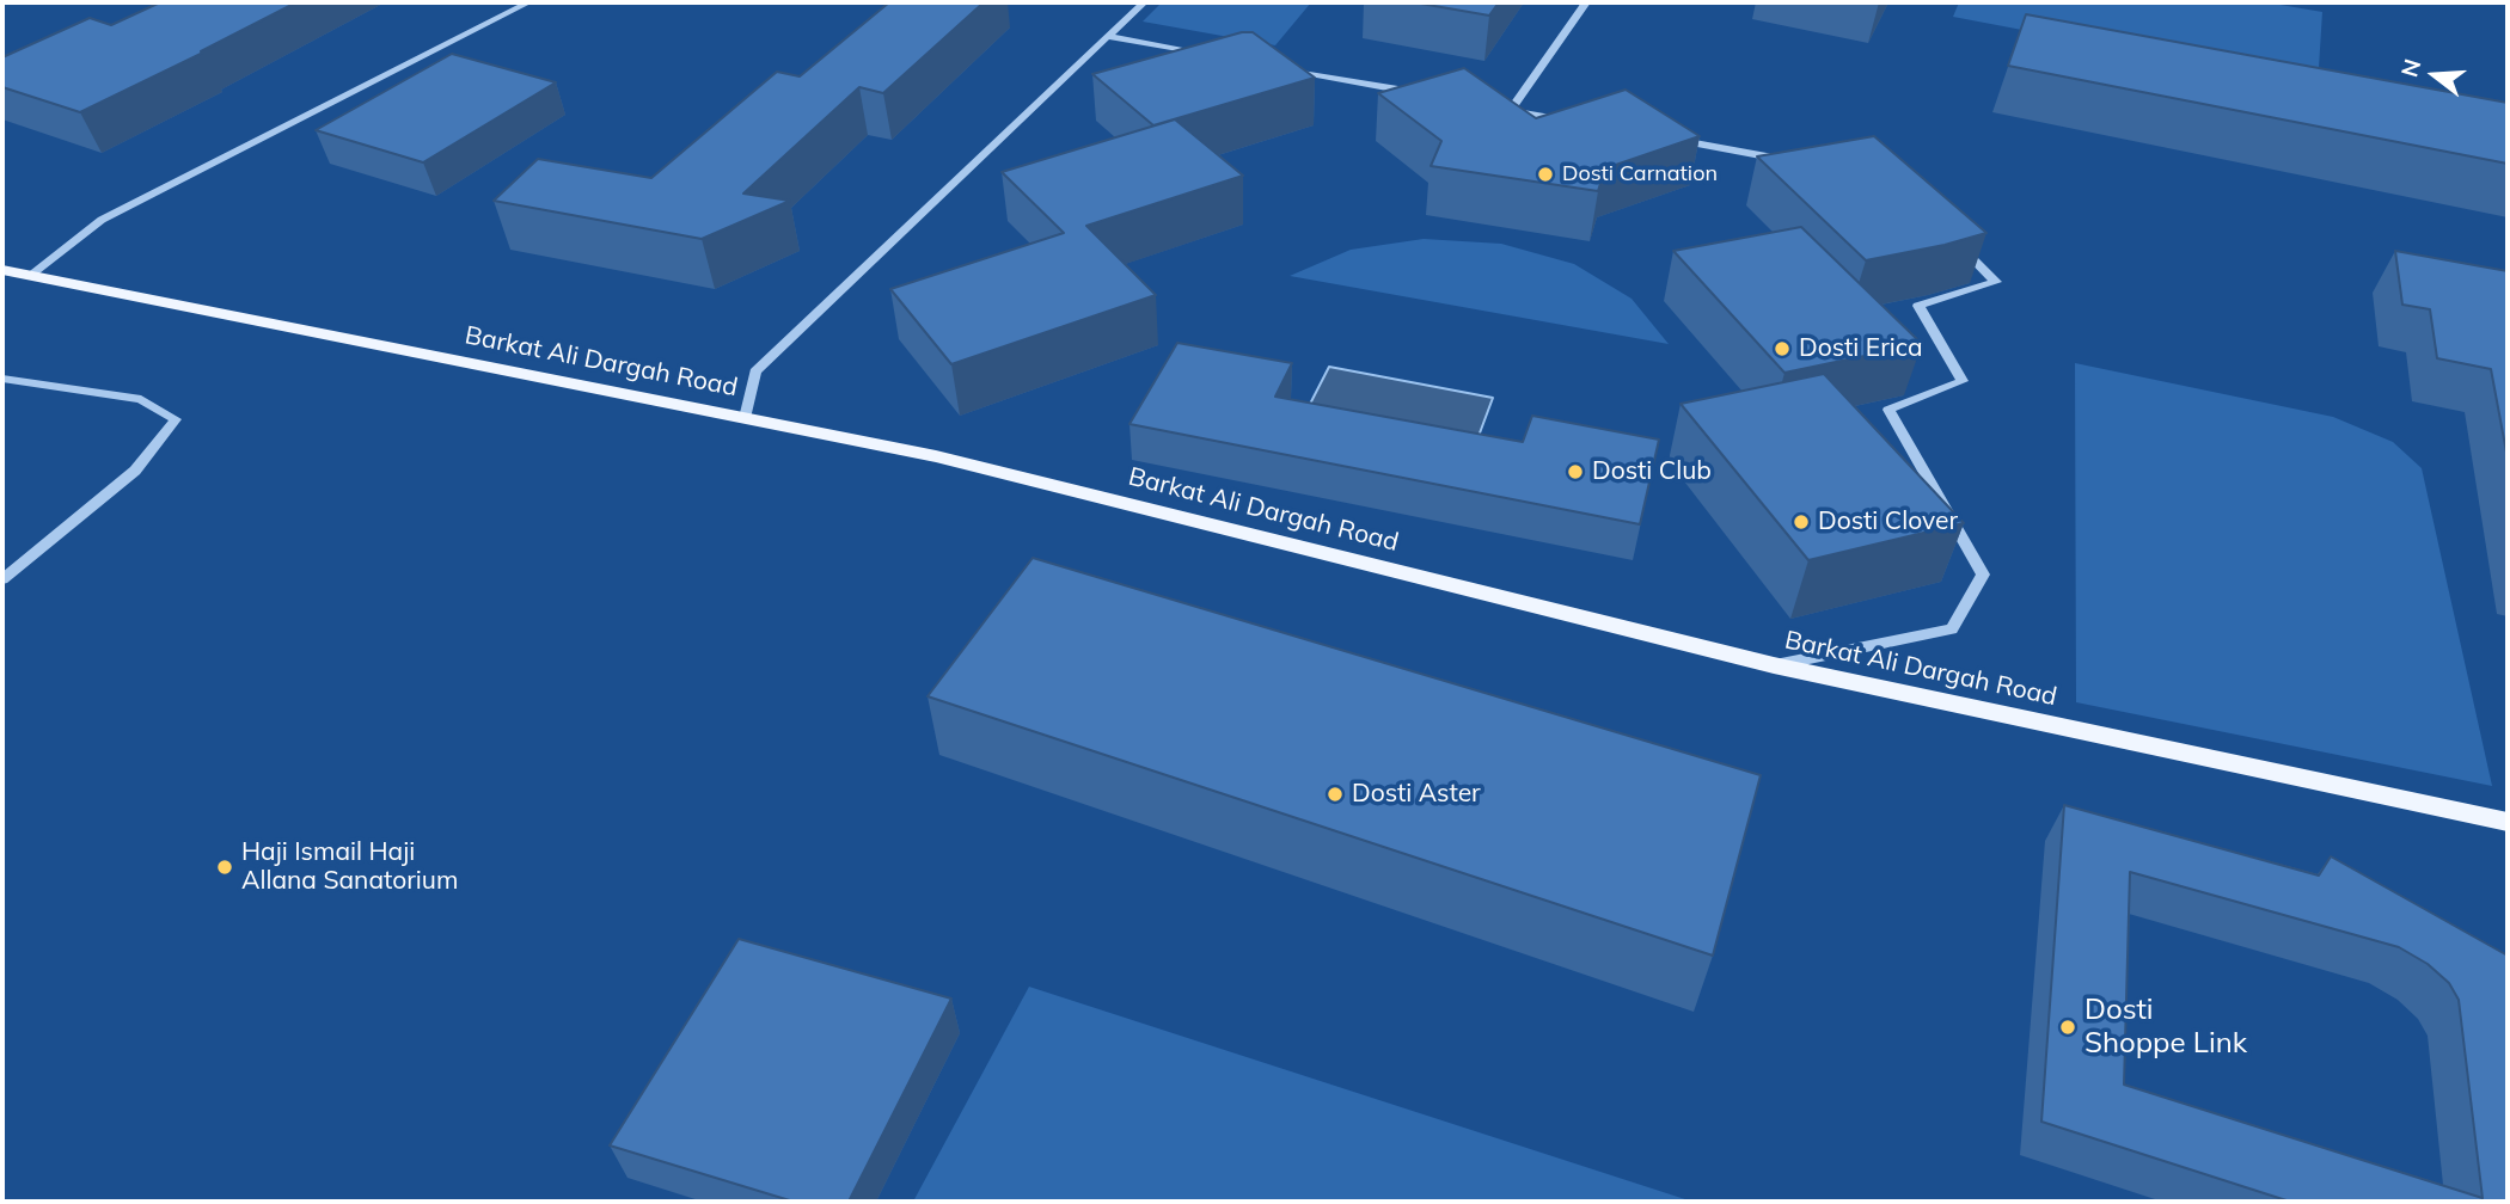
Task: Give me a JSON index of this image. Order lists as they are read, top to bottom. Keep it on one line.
{"streets":{"main road":["Barkat Ali Dargah Road"]},"places":["Dosti Carnation","Dosti Erica","Dosti Club","Dosti Clover","Dosti Aster","Haji Ismail Haji Allana Sanatorium","Dosti Shoppe Link"],"north":"left"}
